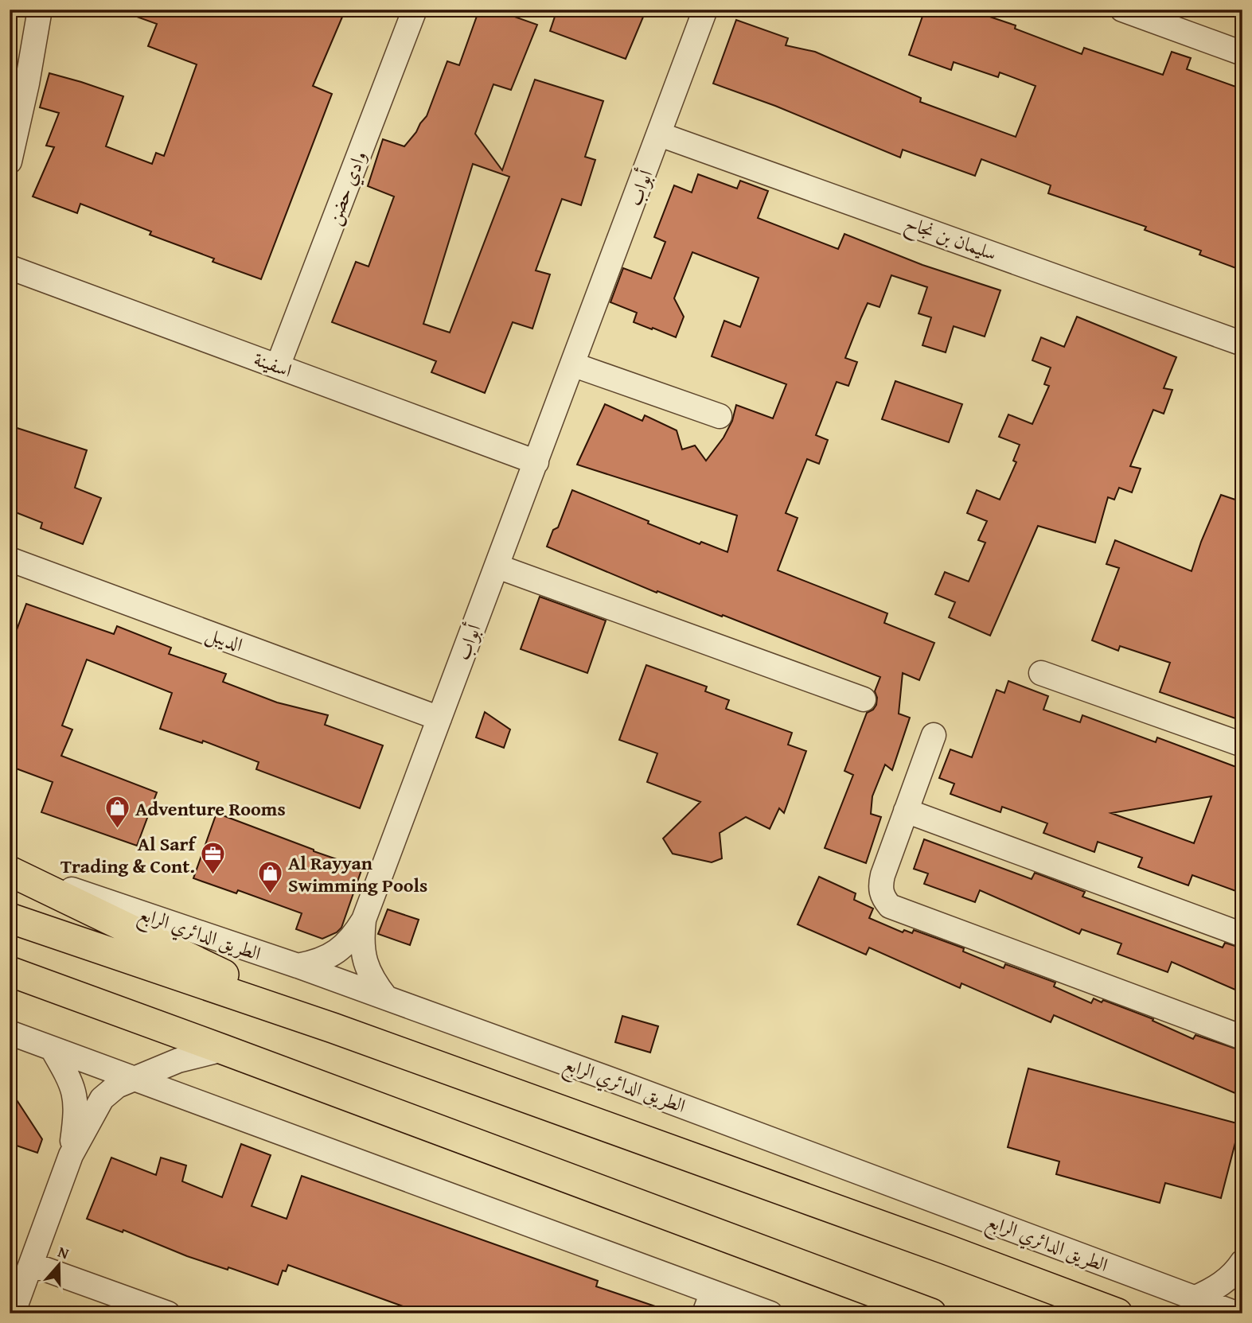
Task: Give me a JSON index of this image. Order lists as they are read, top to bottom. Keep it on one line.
{"streets":{"street":["وادي حضن","أبواب","سليمان بن نجاح","اسفينة","الديبل","الطريق الدائري الرابع"]},"crossings":[["وادي حضن","اسفينة"],["أبواب","سليمان بن نجاح"],["أبواب","اسفينة"],["أبواب","الديبل"],["أبواب","الطريق الدائري الرابع"]],"places":{"shop":["Adventure Rooms","Al Rayyan Swimming Pools"],"office":["Al Sarf Trading & Cont."]},"north":"top"}
